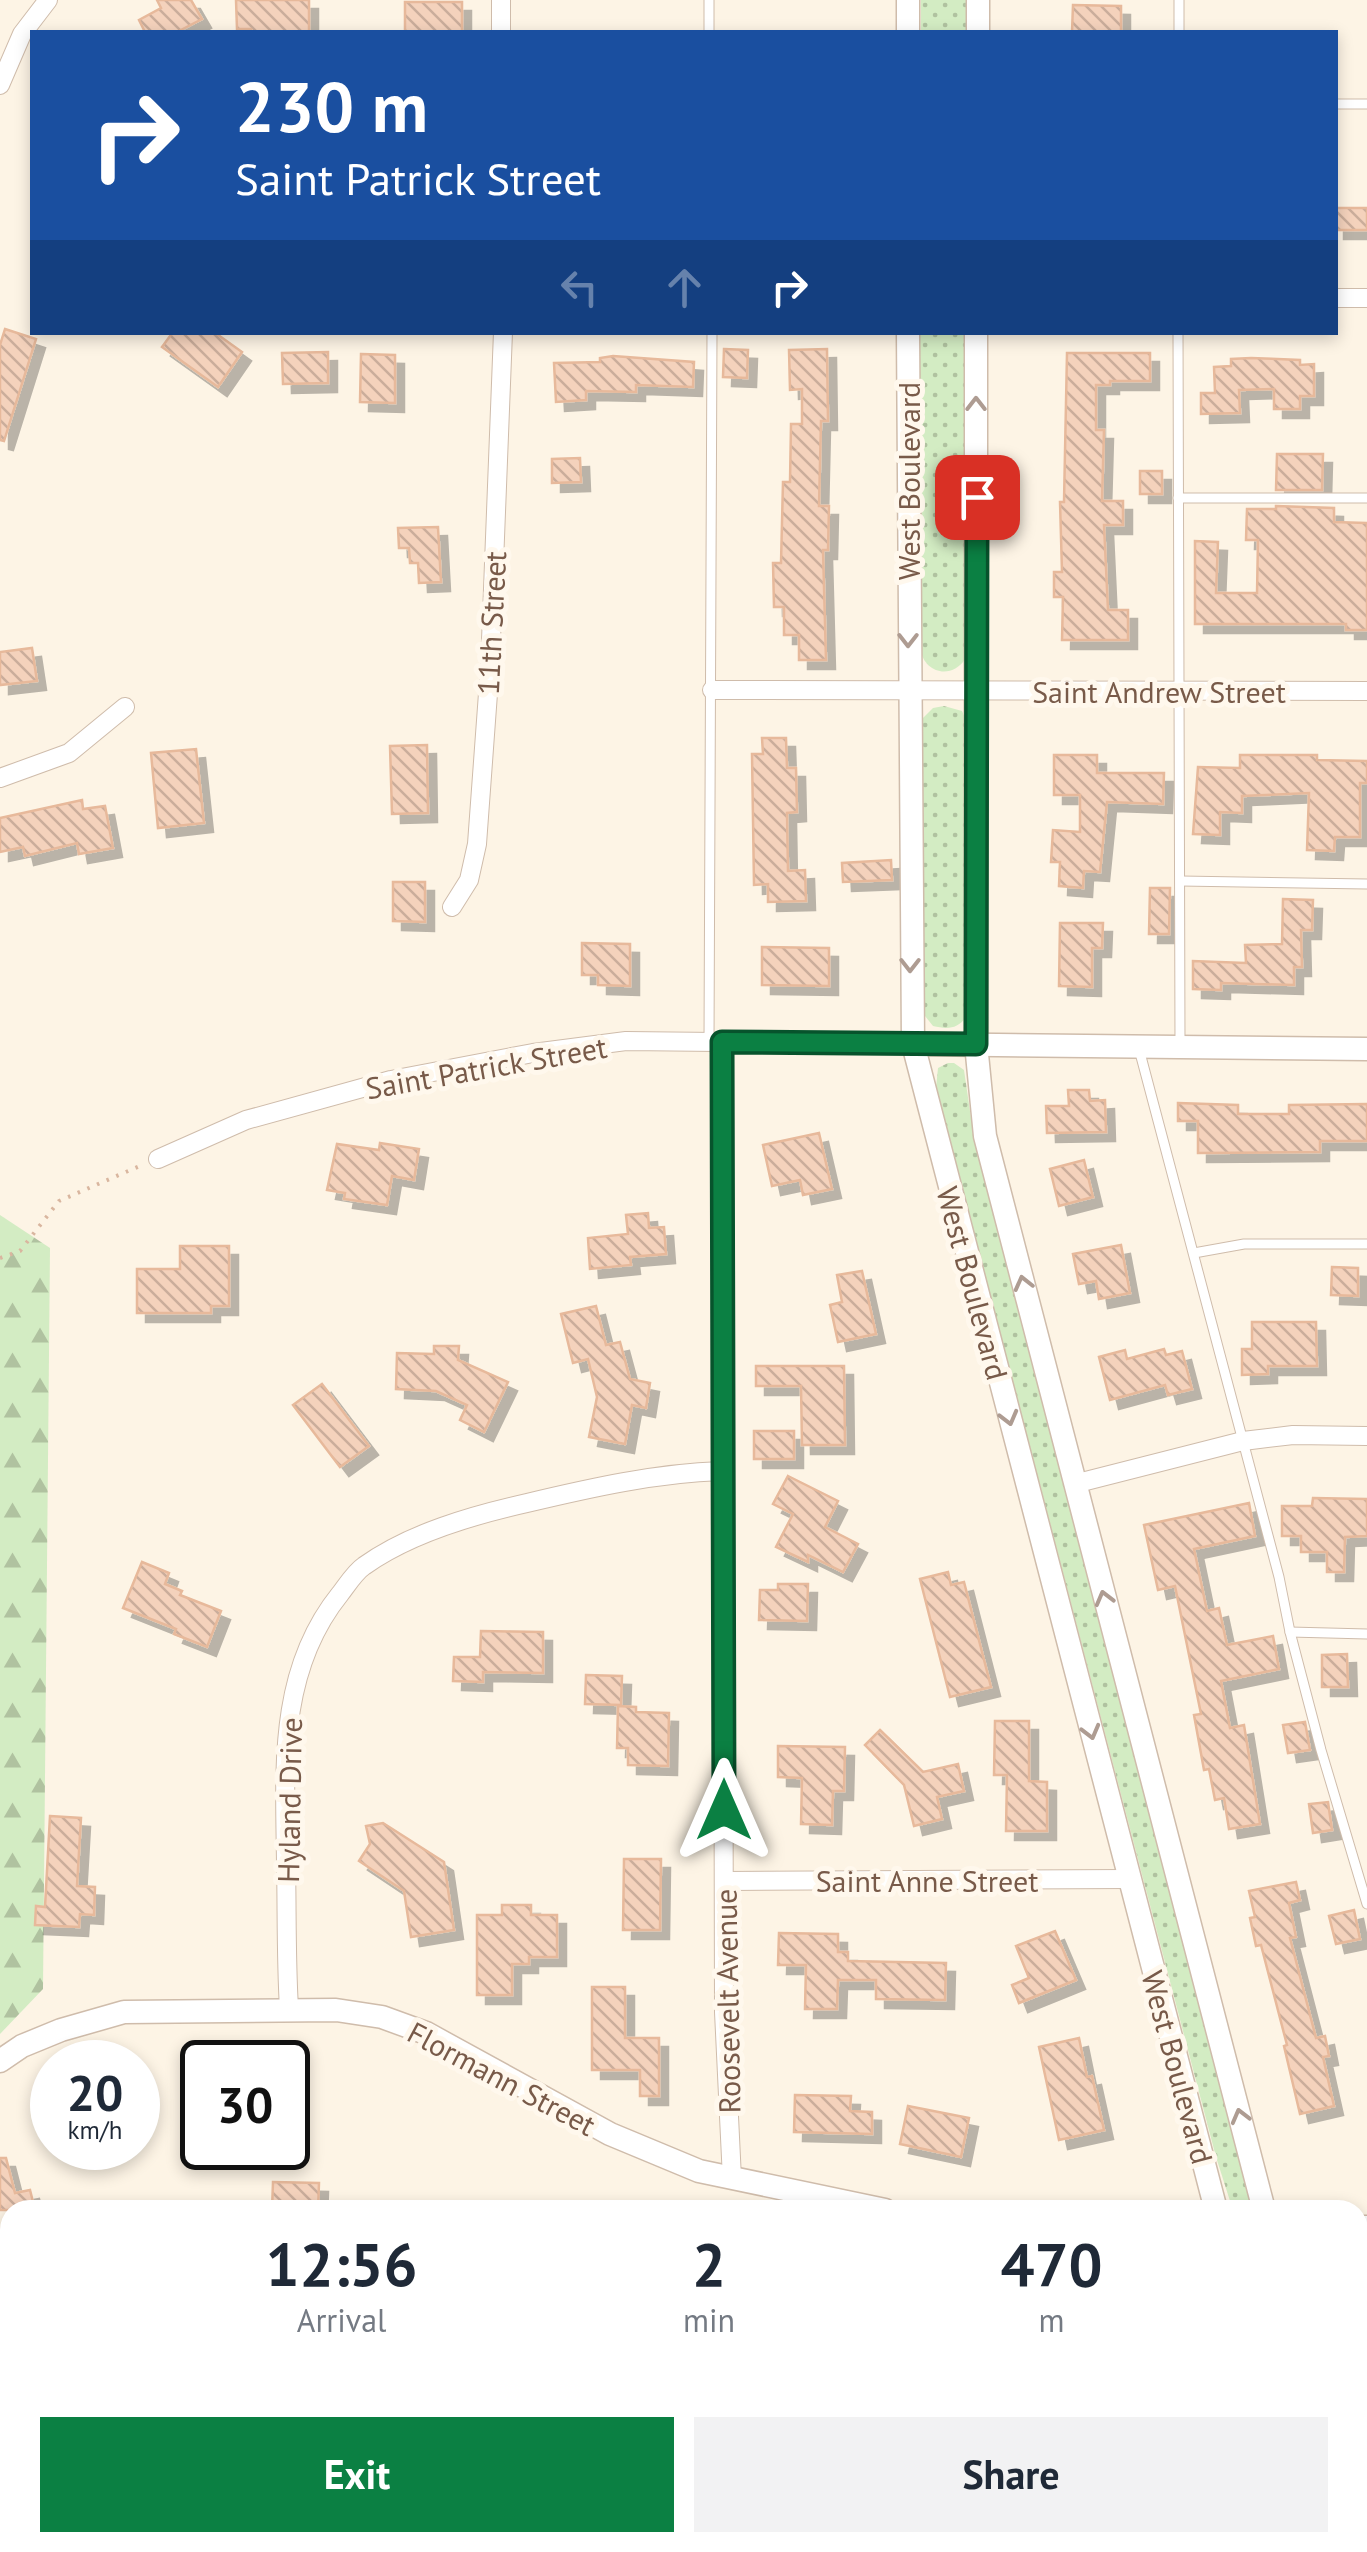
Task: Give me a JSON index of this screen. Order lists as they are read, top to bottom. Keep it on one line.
{"streets":{"street":["West Boulevard","11th Street","Saint Andrew Street","Saint Patrick Street","Hyland Drive","Saint Anne Street","Roosevelt Avenue","Flormann Street"]},"crossings":[["West Boulevard","Saint Andrew Street"],["West Boulevard","Saint Patrick Street"],["West Boulevard","Saint Anne Street"],["Saint Patrick Street","Roosevelt Avenue"],["Hyland Drive","Roosevelt Avenue"],["Hyland Drive","Flormann Street"],["Saint Anne Street","Roosevelt Avenue"],["Roosevelt Avenue","Flormann Street"]],"page":{"turn":["230 m","Saint Patrick Street"],"speed":"20 km/h","limit":"30","eta":["12:56","Arrival","2","min","470","m"],"buttons":["Exit","Share"]}}
